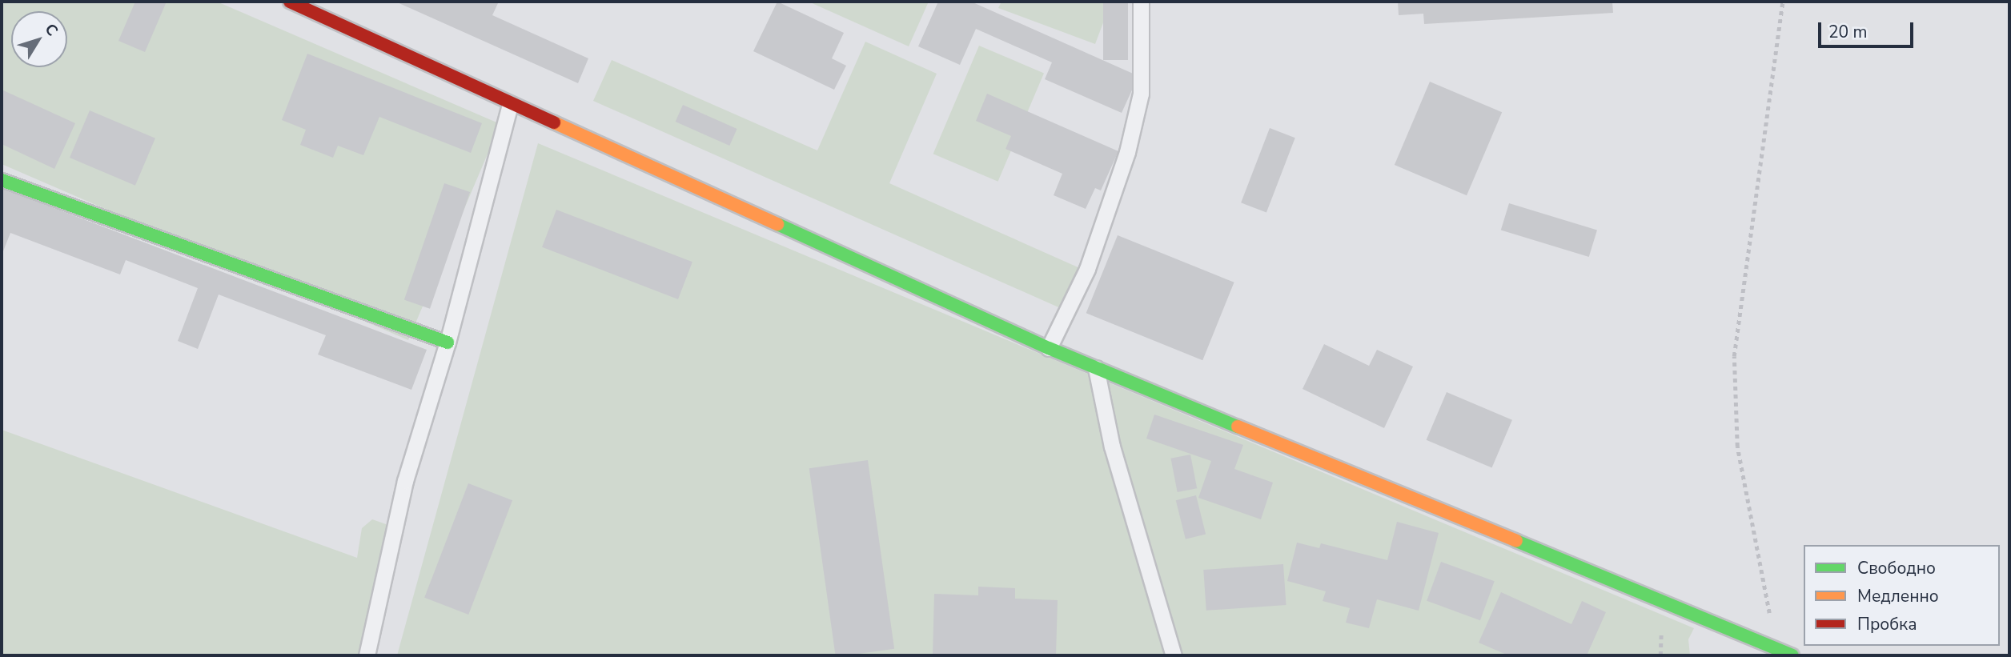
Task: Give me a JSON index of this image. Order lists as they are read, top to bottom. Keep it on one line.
{"legend":["Свободно","Медленно","Пробка"],"scale_bar":"20 m","north":"top right"}
